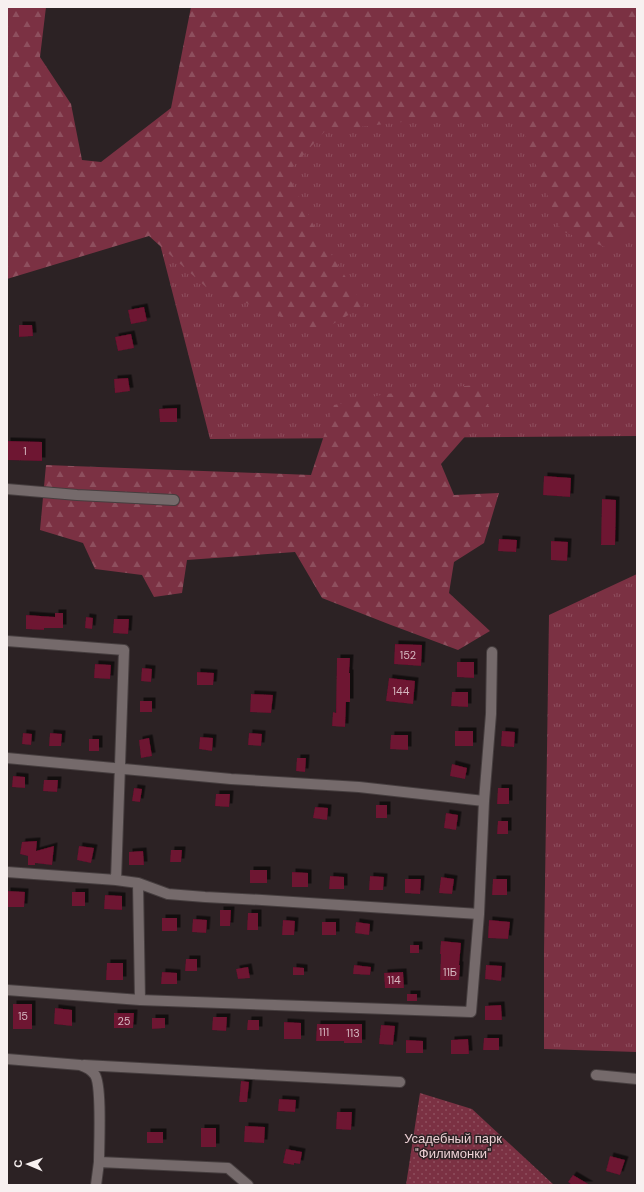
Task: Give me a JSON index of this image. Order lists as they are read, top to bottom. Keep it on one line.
{"parks":["Усадебный парк \"Филимонки\""],"house_numbers":["1","152","144","11Б","114","15","25","111","113"],"north":"left"}
